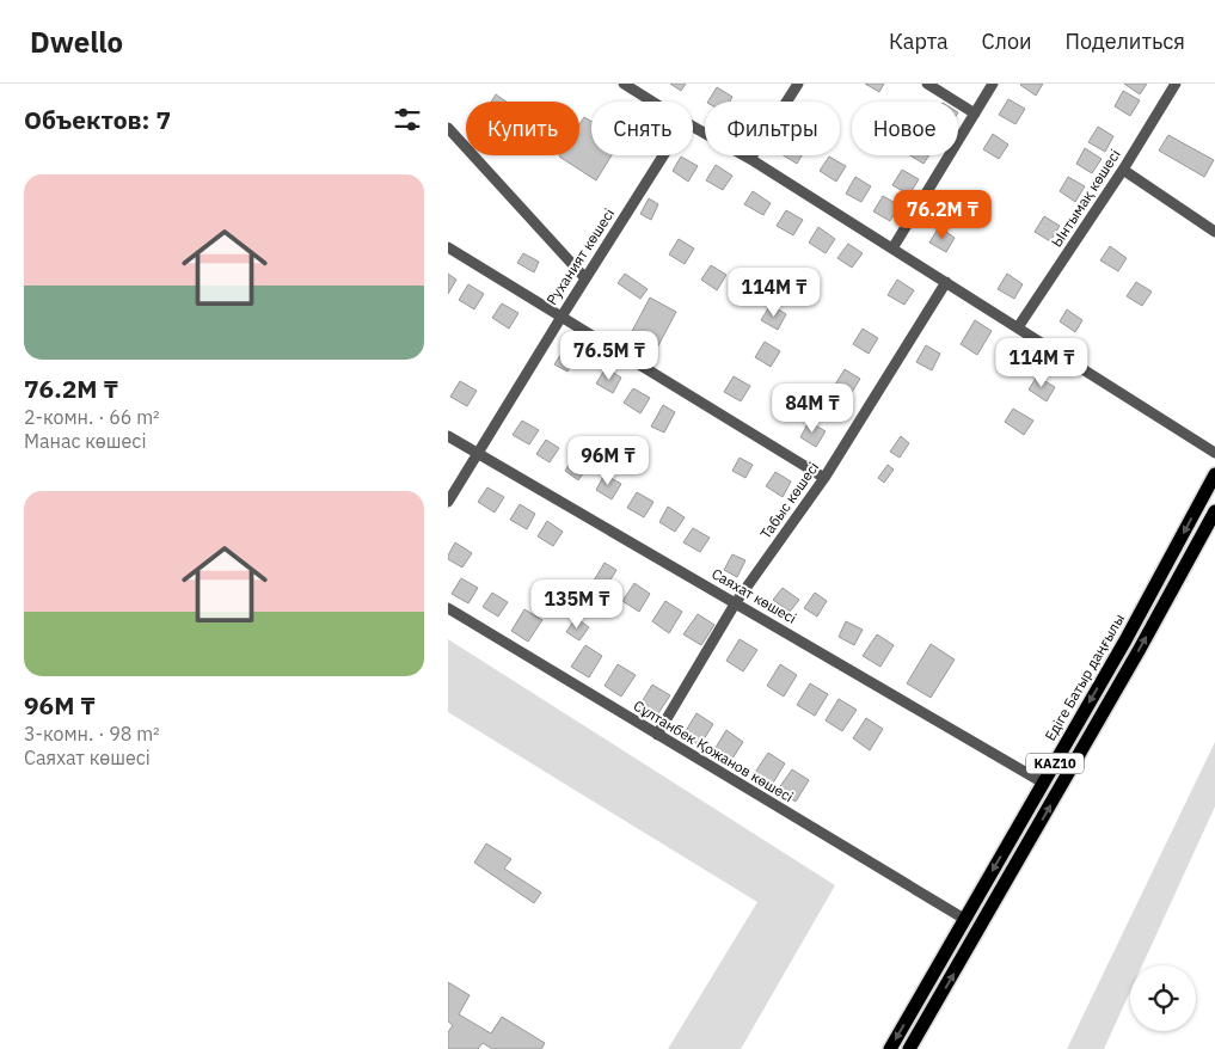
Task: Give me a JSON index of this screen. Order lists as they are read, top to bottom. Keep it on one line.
{"streets":{"main road":["Едіге Батыр даңғылы","KAZ10"],"street":["Ынтымақ көшесі","Руханият көшесі","Табыс көшесі","Саяхат көшесі","Сұлтанбек Қожанов көшесі"]},"crossings":[["Руханият көшесі","Саяхат көшесі"],["Табыс көшесі","Саяхат көшесі"],["Табыс көшесі","Сұлтанбек Қожанов көшесі"],["Саяхат көшесі","Едіге Батыр даңғылы"],["Едіге Батыр даңғылы","Сұлтанбек Қожанов көшесі"]],"page":{"header":"Dwello","nav":["Карта","Слои","Поделиться"],"heading":"Объектов: 7","chip":["Купить","Снять","Фильтры","Новое"],"list":[{"name":"76.2M ₸","note":"2-комн. · 66 m² · Манас көшесі"},{"name":"96M ₸","note":"3-комн. · 98 m² · Саяхат көшесі"}],"price":["76.2M ₸","114M ₸","76.5M ₸","114M ₸","84M ₸","96M ₸","135M ₸"]}}
